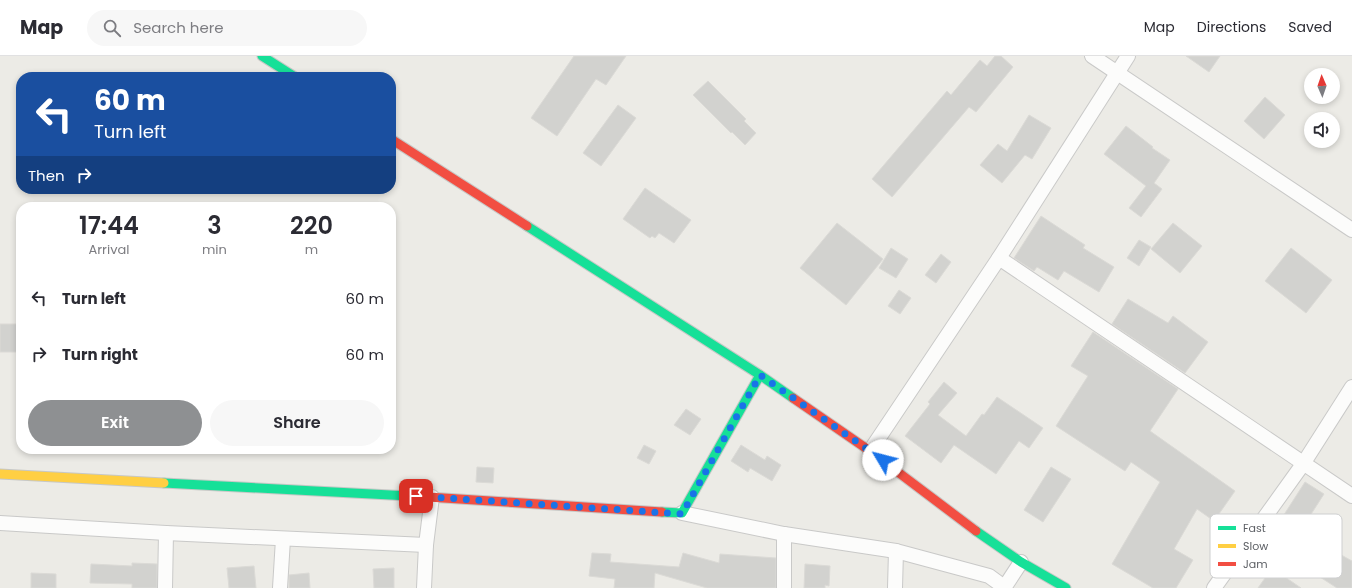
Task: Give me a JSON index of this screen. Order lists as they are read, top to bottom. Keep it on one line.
{"legend":["Fast","Slow","Jam"],"north":"top","page":{"header":"Map","search":"Search here","nav":["Map","Directions","Saved"],"turn":["60 m","Turn left"],"then":"Then","eta":["17:44","Arrival","3","min","220","m"],"list":[{"name":"Turn left","value":"60 m"},{"name":"Turn right","value":"60 m"}],"buttons":["Exit","Share"]}}
